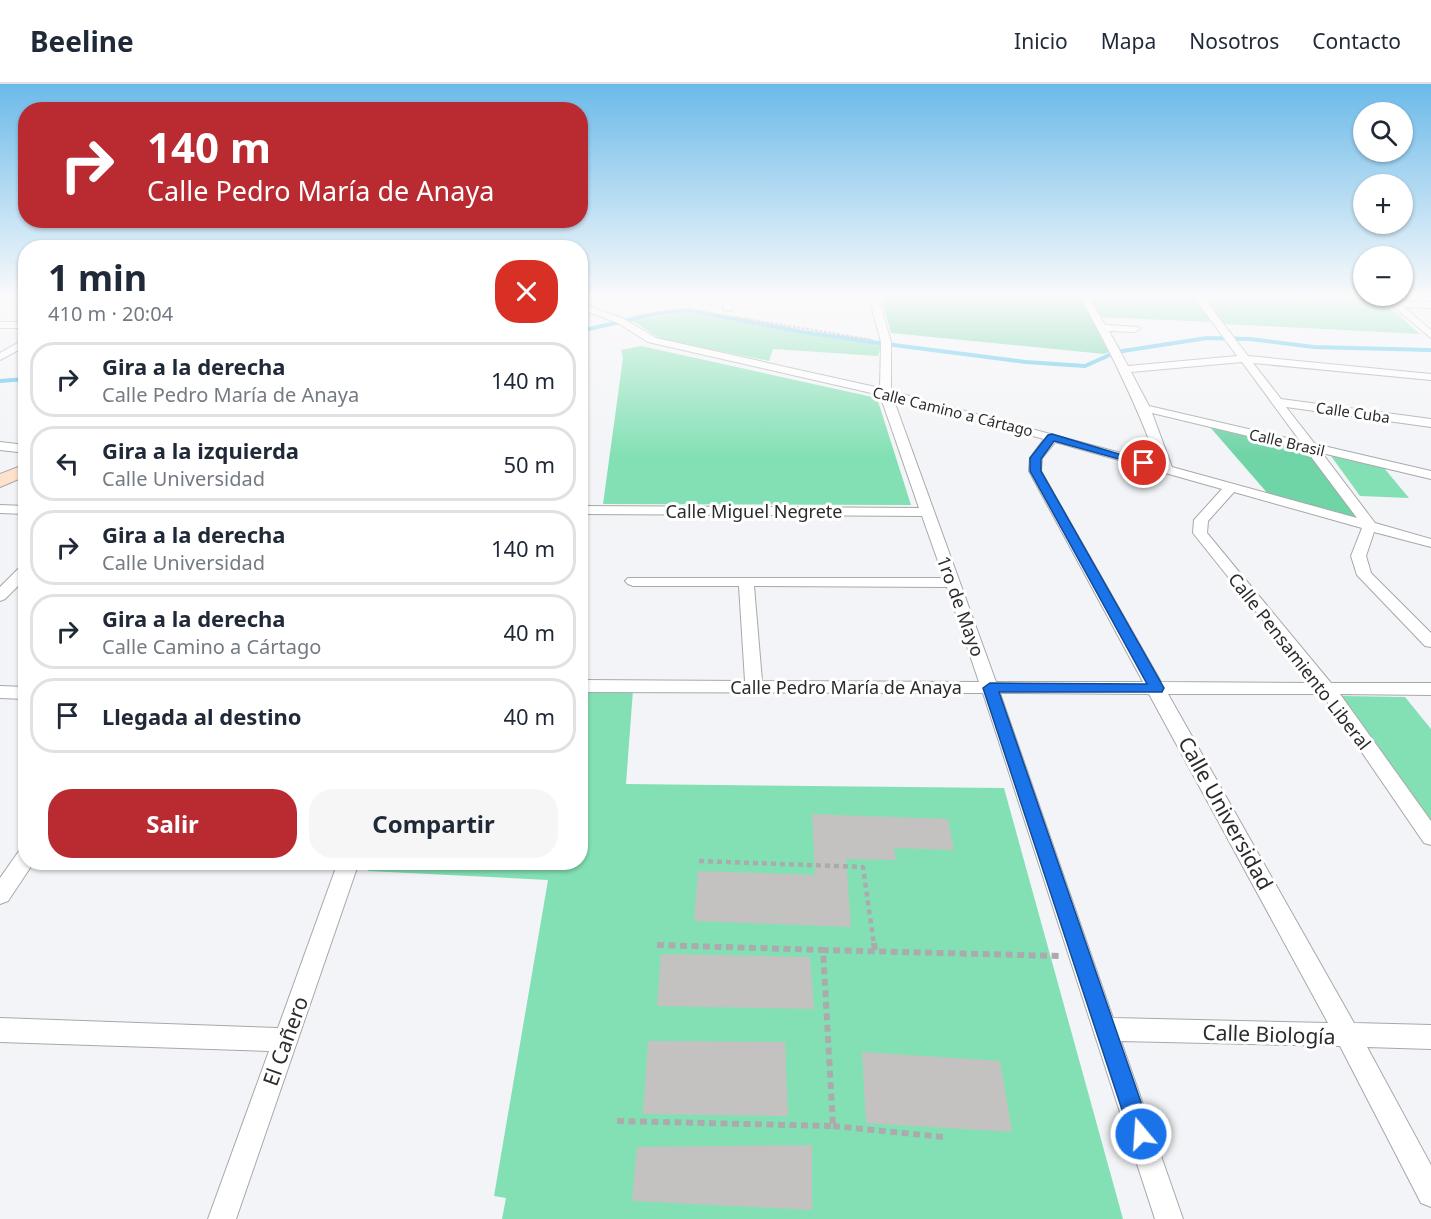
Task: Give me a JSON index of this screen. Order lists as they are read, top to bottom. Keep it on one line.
{"streets":{"street":["Calle Camino a Cártago","Calle Cuba","Calle Brasil","Calle Miguel Negrete","1ro de Mayo","Calle Pensamiento Liberal","Calle Pedro María de Anaya","Calle Universidad","Calle Biología","El Cañero"]},"crossings":[["Calle Camino a Cártago","1ro de Mayo"],["Calle Camino a Cártago","Calle Pensamiento Liberal"],["Calle Camino a Cártago","Calle Universidad"],["Calle Miguel Negrete","1ro de Mayo"],["1ro de Mayo","Calle Pedro María de Anaya"],["1ro de Mayo","Calle Biología"],["Calle Pensamiento Liberal","Calle Pedro María de Anaya"],["Calle Pedro María de Anaya","Calle Universidad"],["Calle Universidad","Calle Biología"]],"page":{"header":"Beeline","nav":["Inicio","Mapa","Nosotros","Contacto"],"map_buttons":["+","−"],"turn":["140 m","Calle Pedro María de Anaya"],"heading":["1 min","410 m · 20:04"],"list":[{"name":"Gira a la derecha","note":"Calle Pedro María de Anaya","value":"140 m"},{"name":"Gira a la izquierda","note":"Calle Universidad","value":"50 m"},{"name":"Gira a la derecha","note":"Calle Universidad","value":"140 m"},{"name":"Gira a la derecha","note":"Calle Camino a Cártago","value":"40 m"},{"name":"Llegada al destino","value":"40 m"}],"buttons":["Salir","Compartir"]}}
